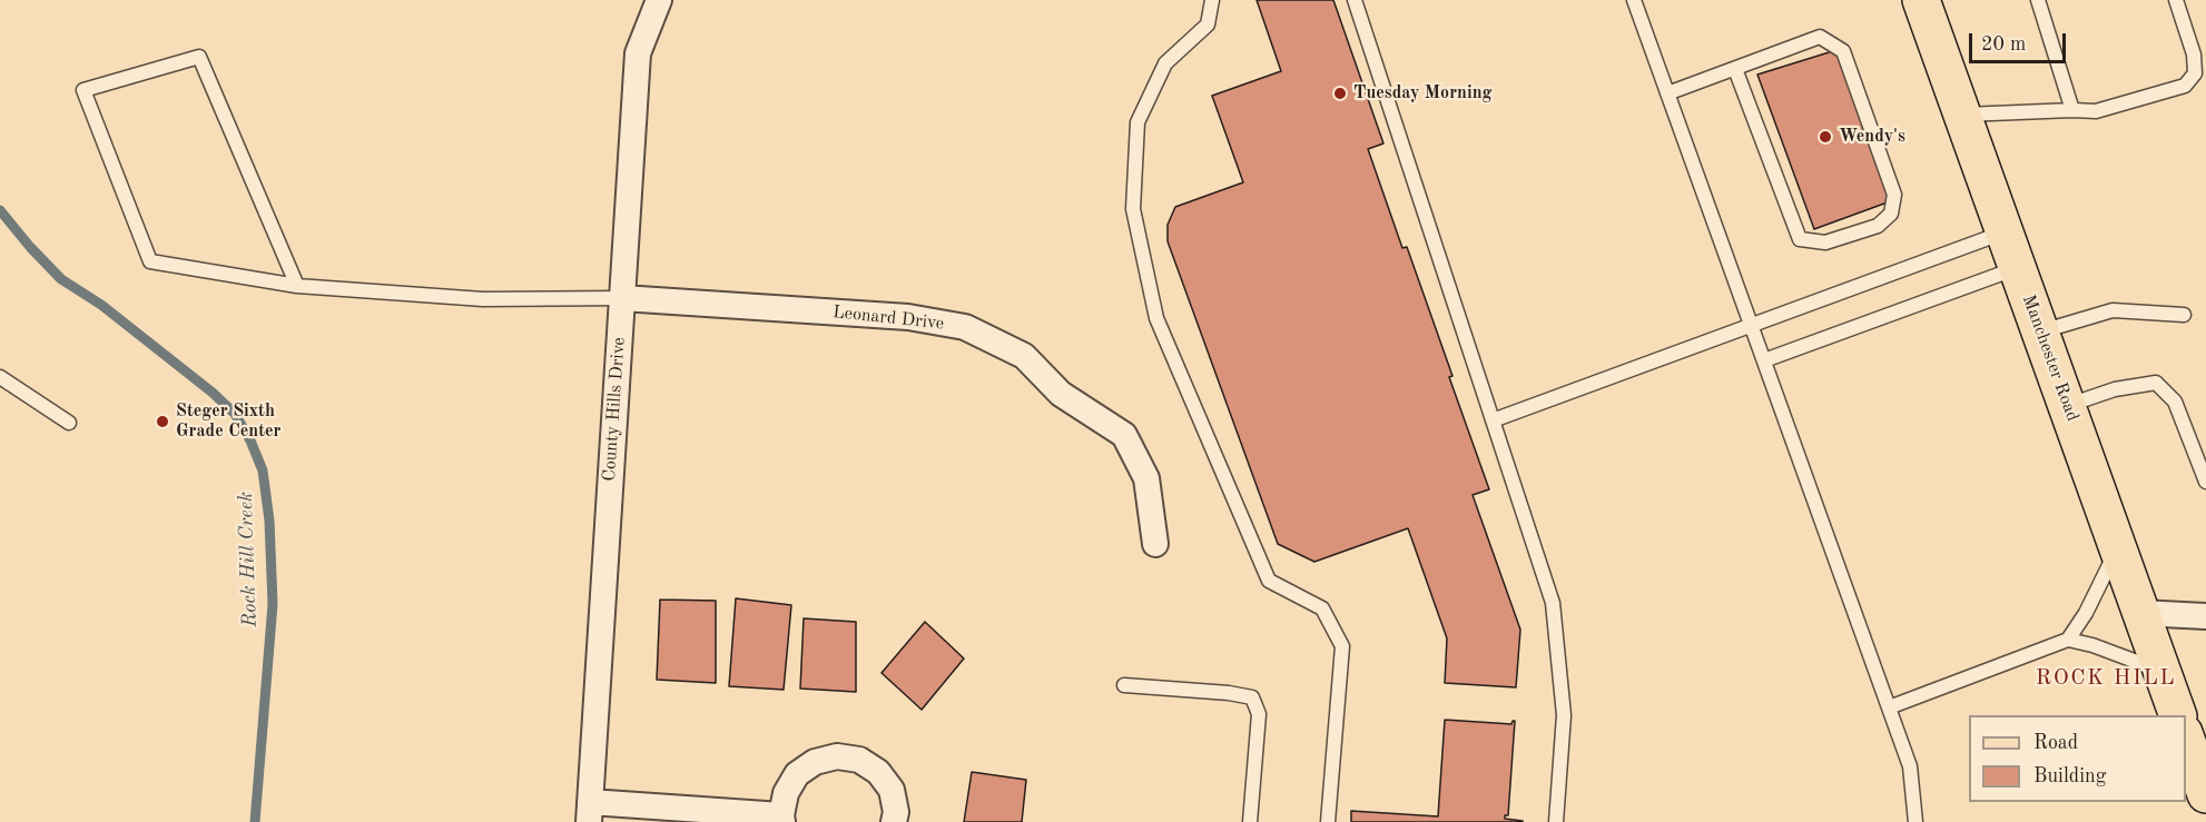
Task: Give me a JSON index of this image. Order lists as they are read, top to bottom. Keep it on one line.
{"streets":{"main road":["Manchester Road"],"street":["Leonard Drive","County Hills Drive"]},"crossings":[["Leonard Drive","County Hills Drive"]],"districts":["ROCK HILL"],"water":["Rock Hill Creek"],"places":["Tuesday Morning","Wendy's","Steger Sixth Grade Center"],"legend":["Road","Building"],"scale_bar":"20 m"}
